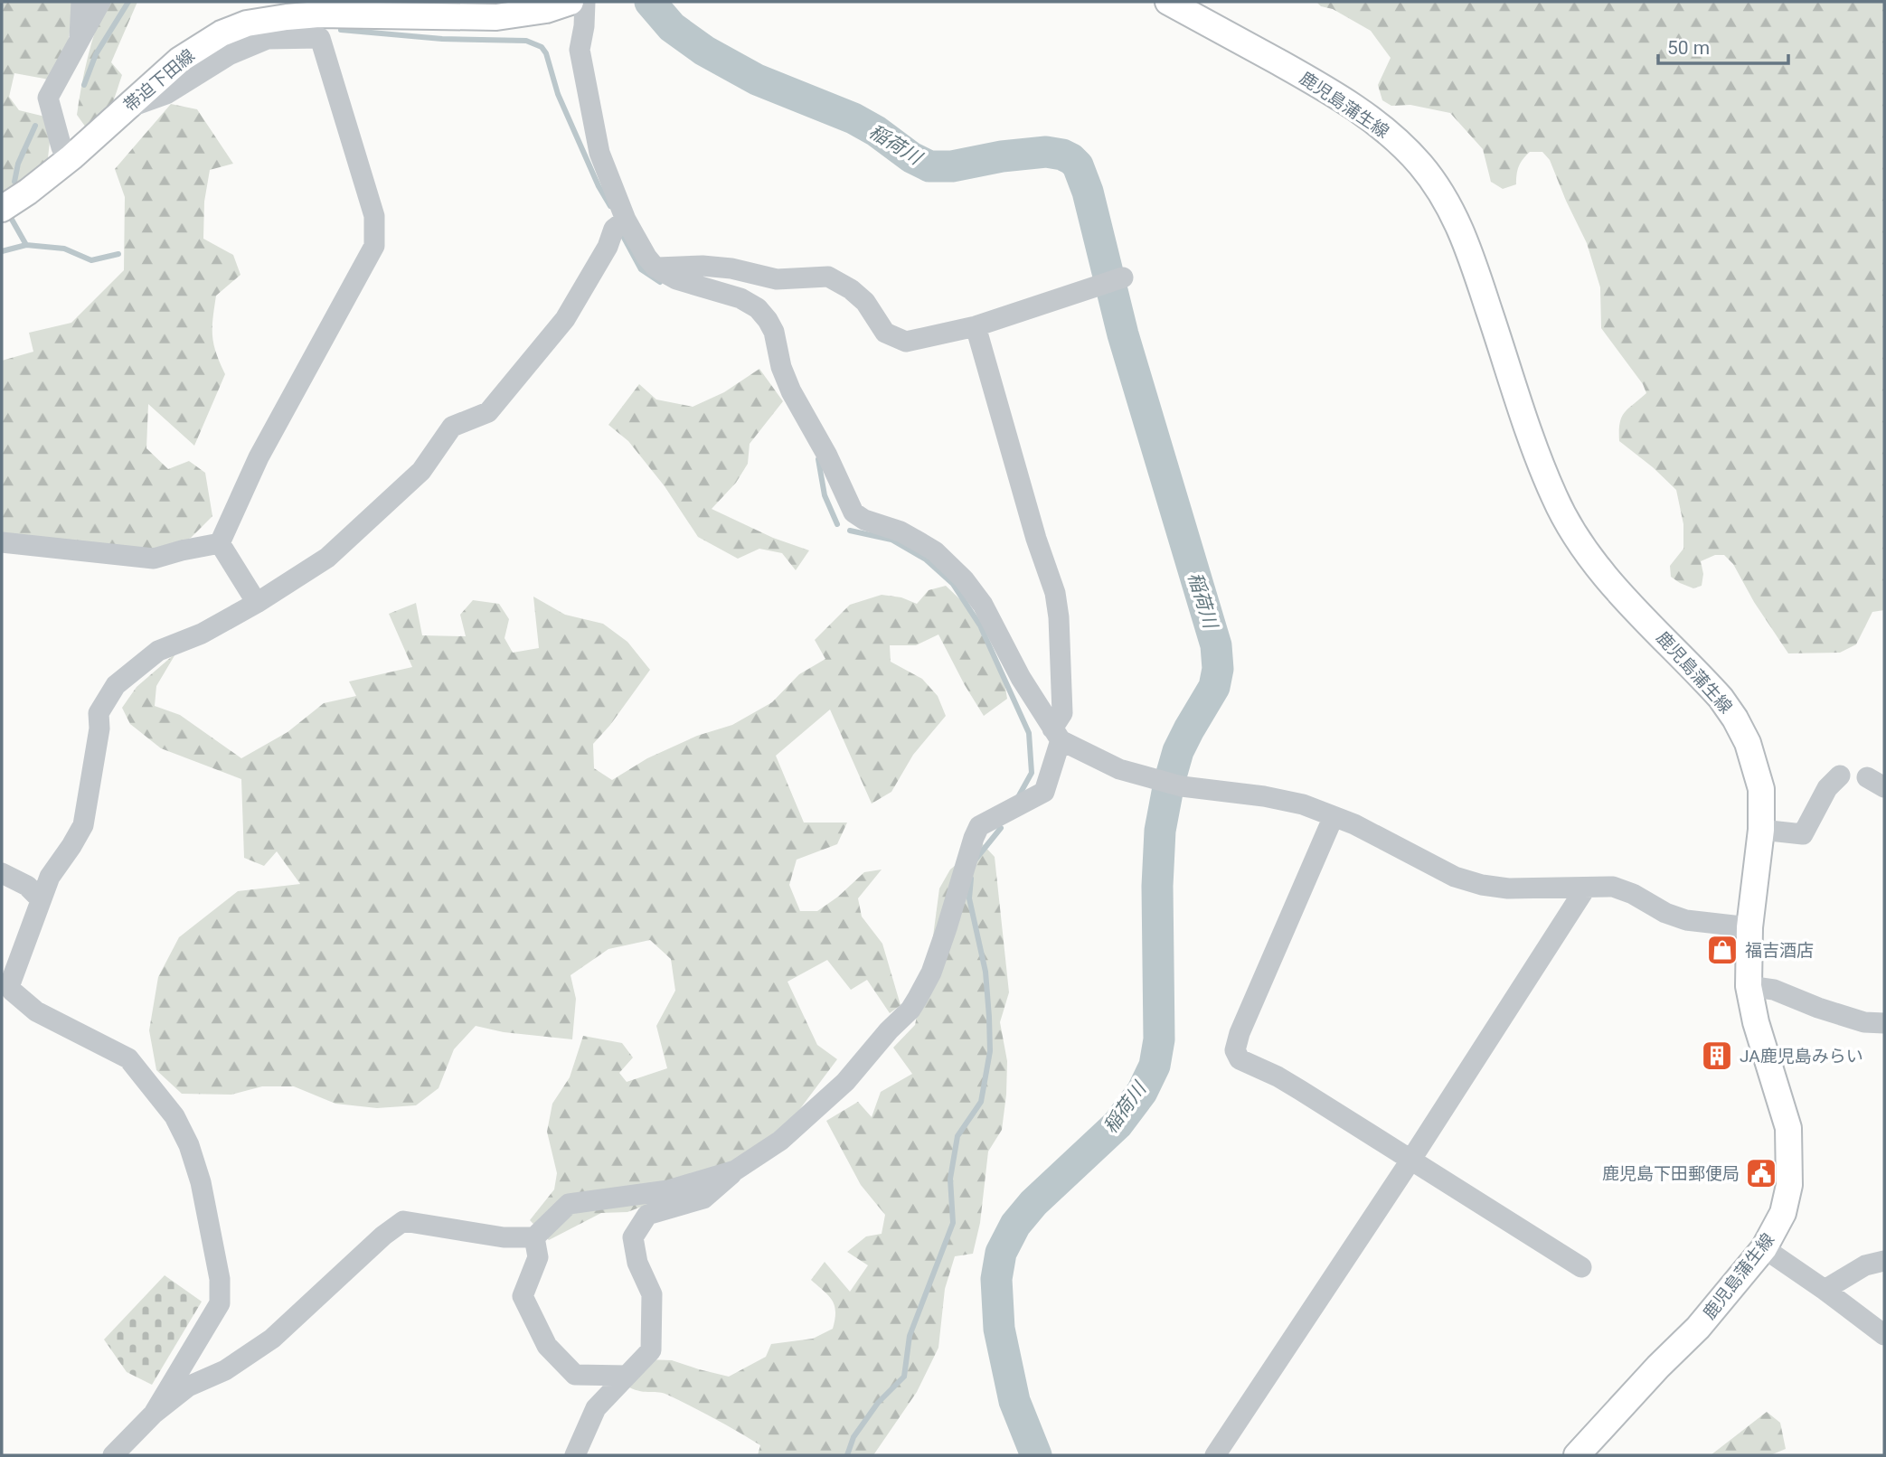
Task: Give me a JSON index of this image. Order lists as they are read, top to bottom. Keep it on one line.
{"streets":{"main road":["帯迫下田線","鹿児島蒲生線"]},"water":["稲荷川"],"places":{"shop":["福吉酒店"],"building":["JA鹿児島みらい"],"public building":["鹿児島下田郵便局"]},"scale_bar":"50 m"}
